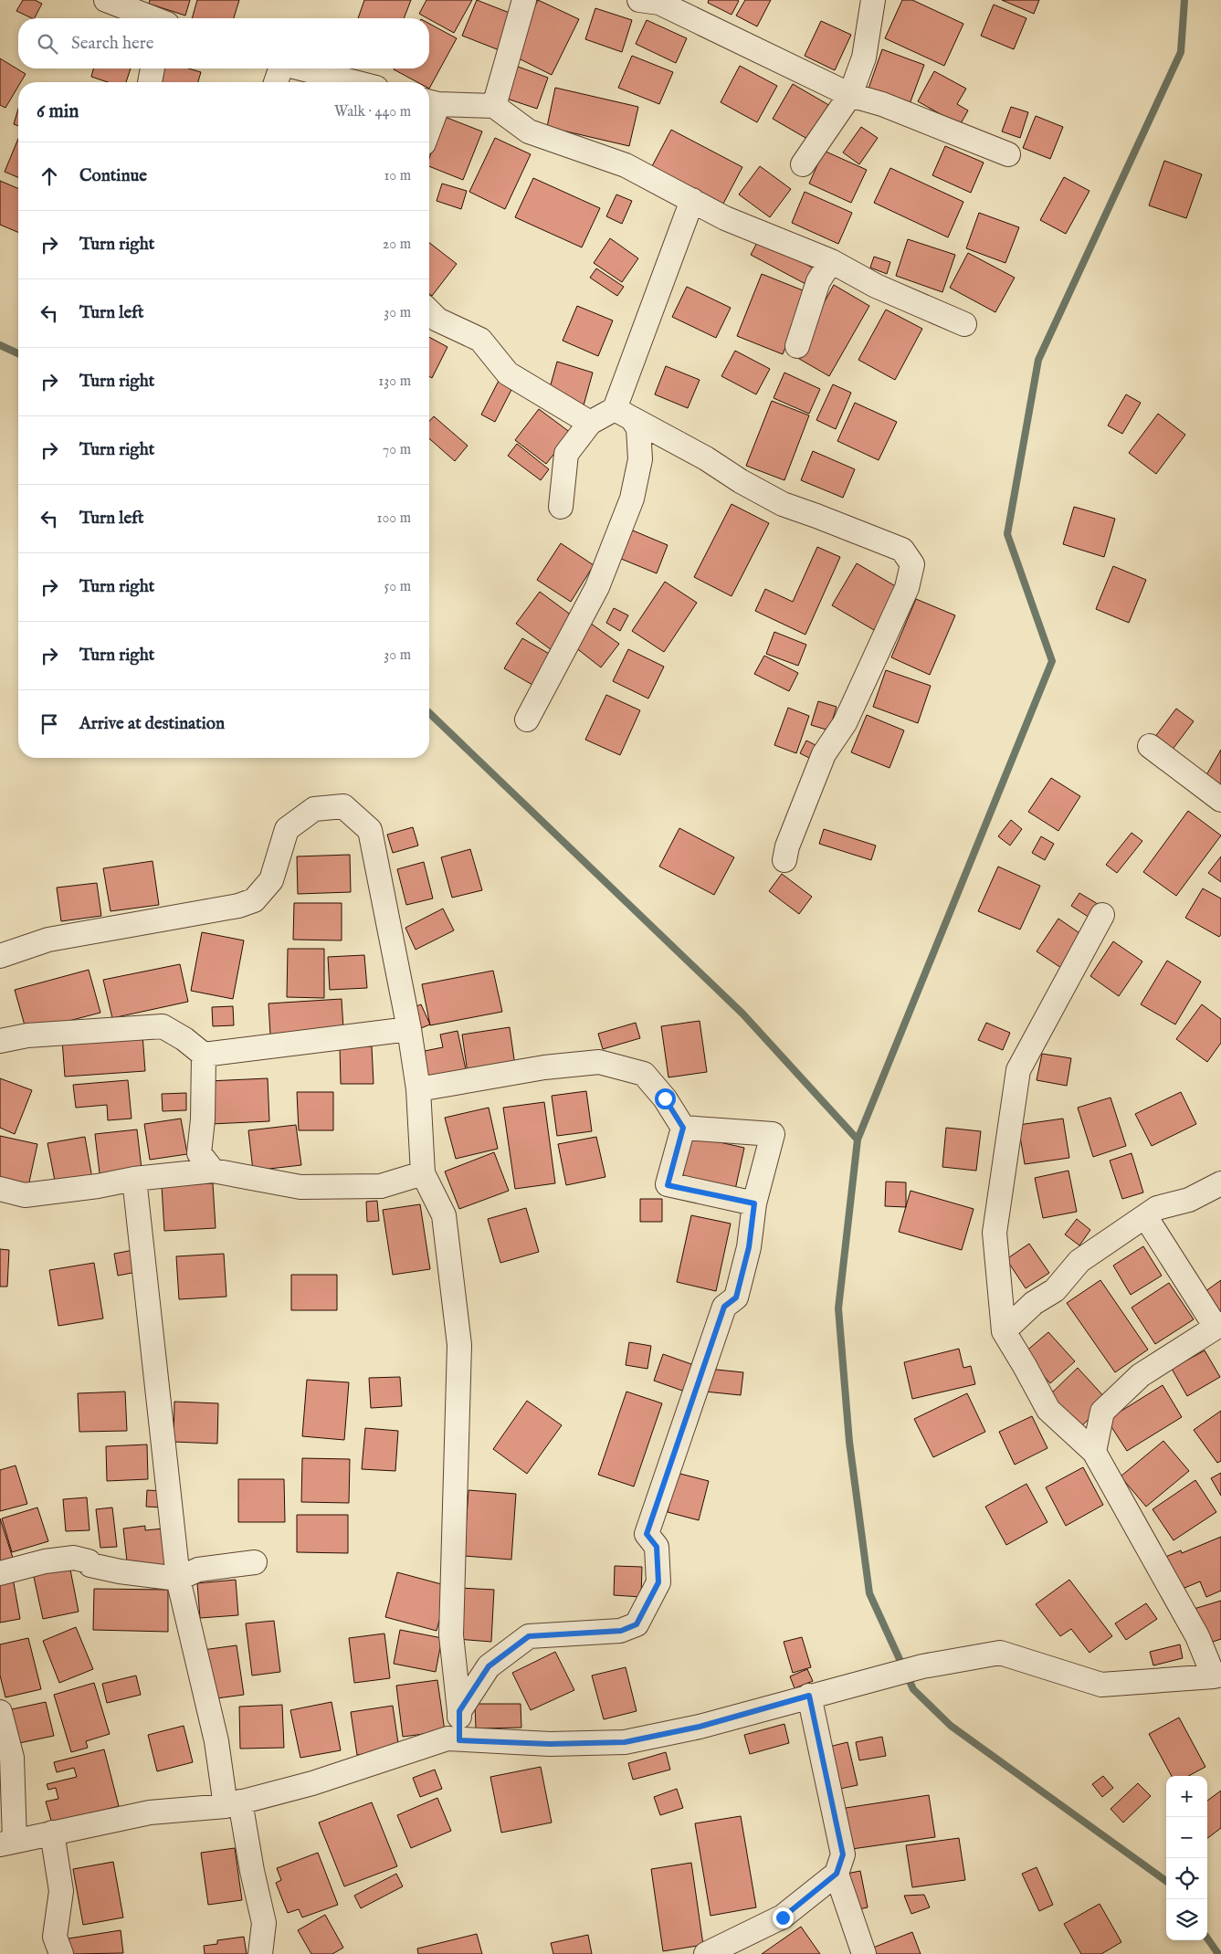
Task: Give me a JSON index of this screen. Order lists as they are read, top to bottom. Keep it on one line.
{"page":{"search":"Search here","heading":["6 min","Walk · 440 m"],"list":[["Continue","10 m"],["Turn right","20 m"],["Turn left","30 m"],["Turn right","130 m"],["Turn right","70 m"],["Turn left","100 m"],["Turn right","50 m"],["Turn right","30 m"],"Arrive at destination"],"map_buttons":["+","−"]}}
